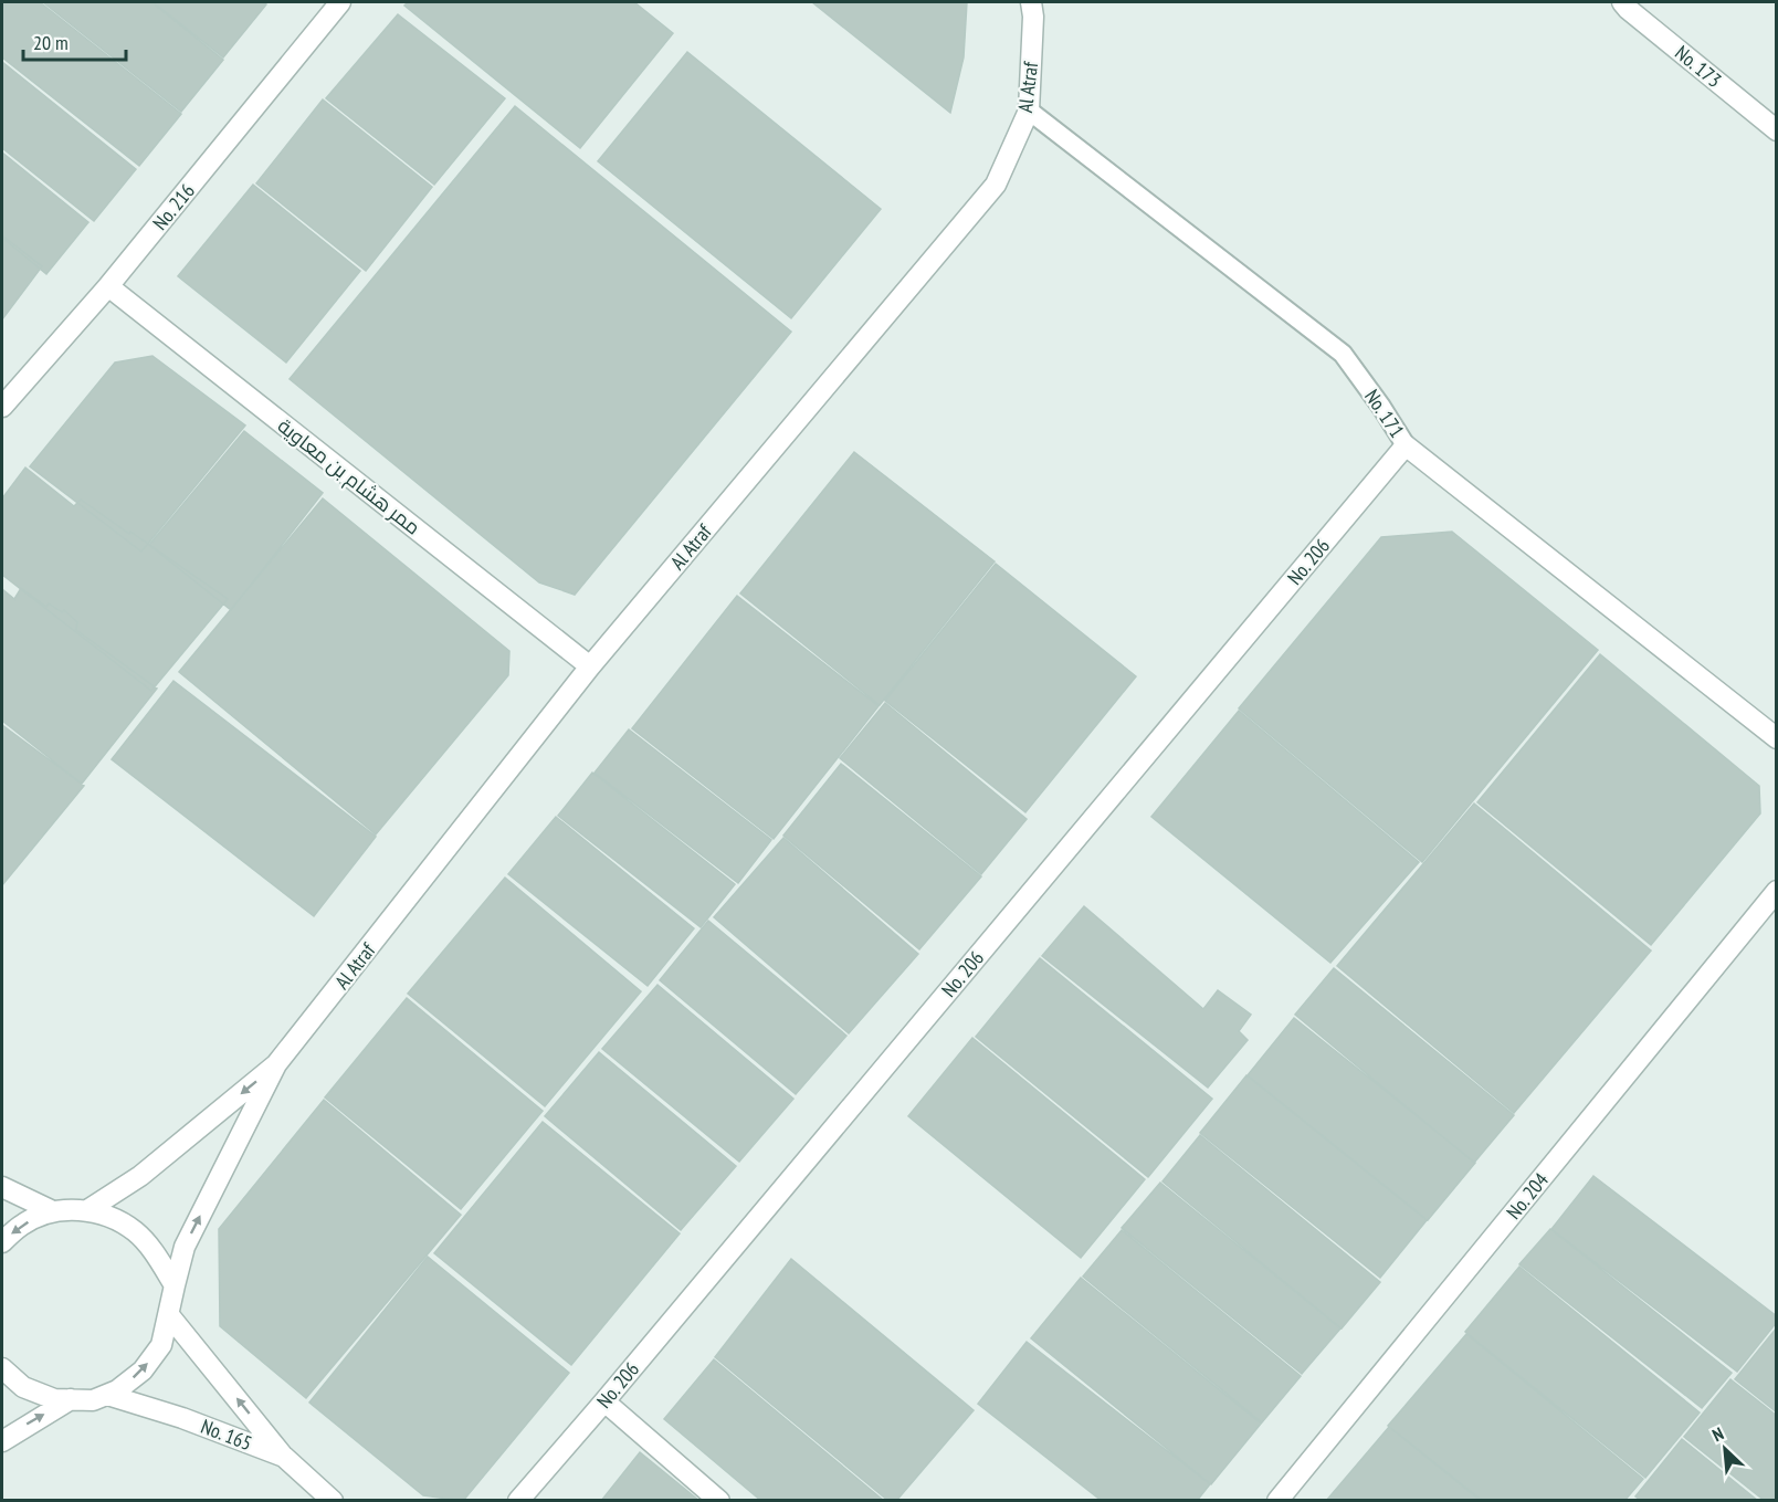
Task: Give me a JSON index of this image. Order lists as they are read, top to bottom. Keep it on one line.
{"streets":{"street":["No. 173","Al Atraf","No. 216","No. 171","ممر هشام بن معاوية","No. 206","No. 204","No. 165"]},"crossings":[["Al Atraf","No. 171"],["Al Atraf","ممر هشام بن معاوية"],["Al Atraf","No. 165"],["No. 216","ممر هشام بن معاوية"],["No. 171","No. 206"]],"scale_bar":"20 m","north":"top left"}
